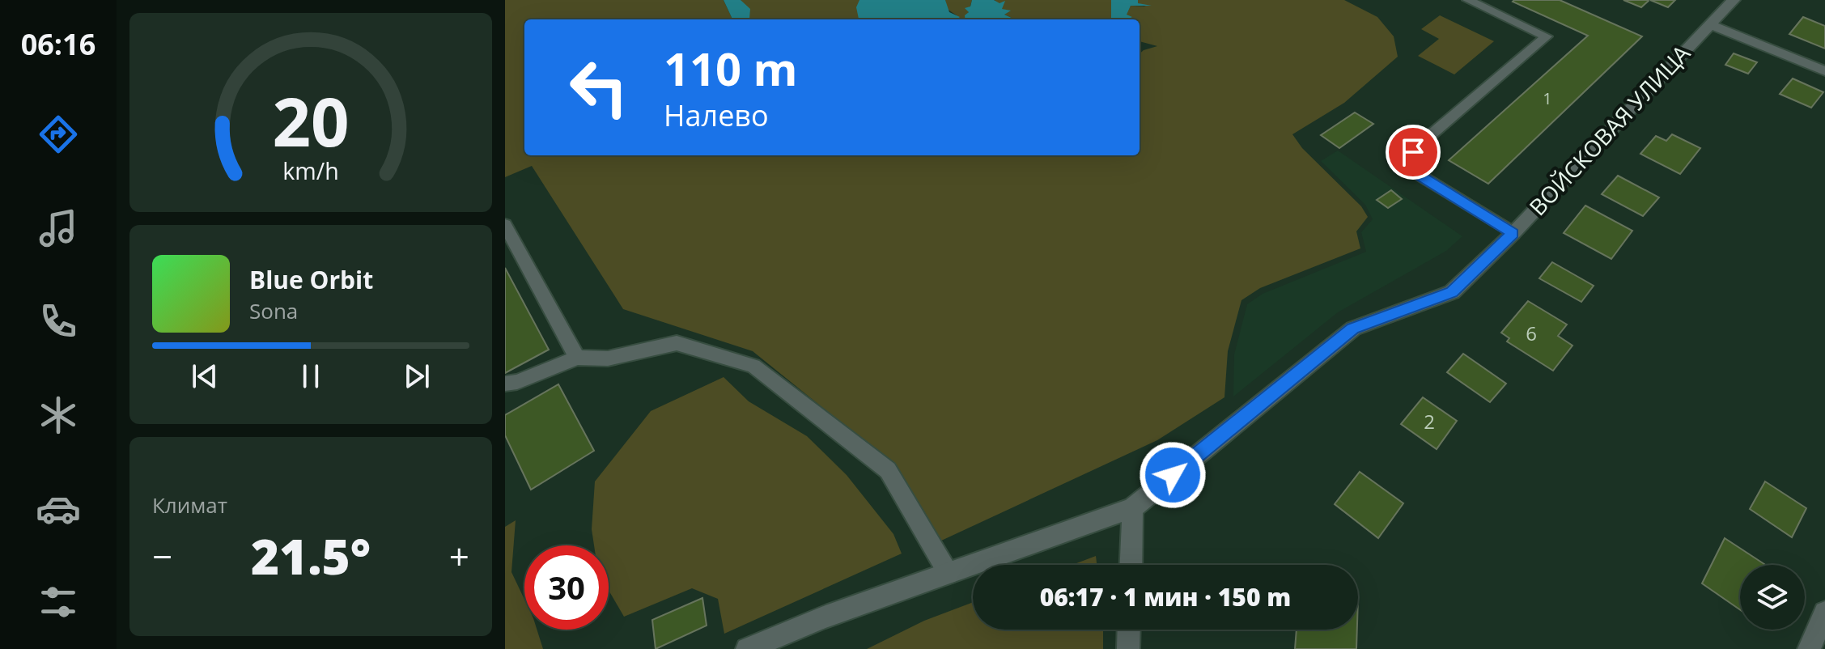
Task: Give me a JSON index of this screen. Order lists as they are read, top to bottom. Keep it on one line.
{"streets":{"street":["ВОЙСКОВАЯ УЛИЦА"]},"house_numbers":["1","6","2"],"page":{"tabs":"06:16","turn":["110 m","Налево"],"song":["Blue Orbit","Sona"],"tile":"Климат","heat":["−","21.5°","+"],"limit":"30","trip":"06:17 · 1 мин · 150 m","gauge":["20","km/h"]}}
